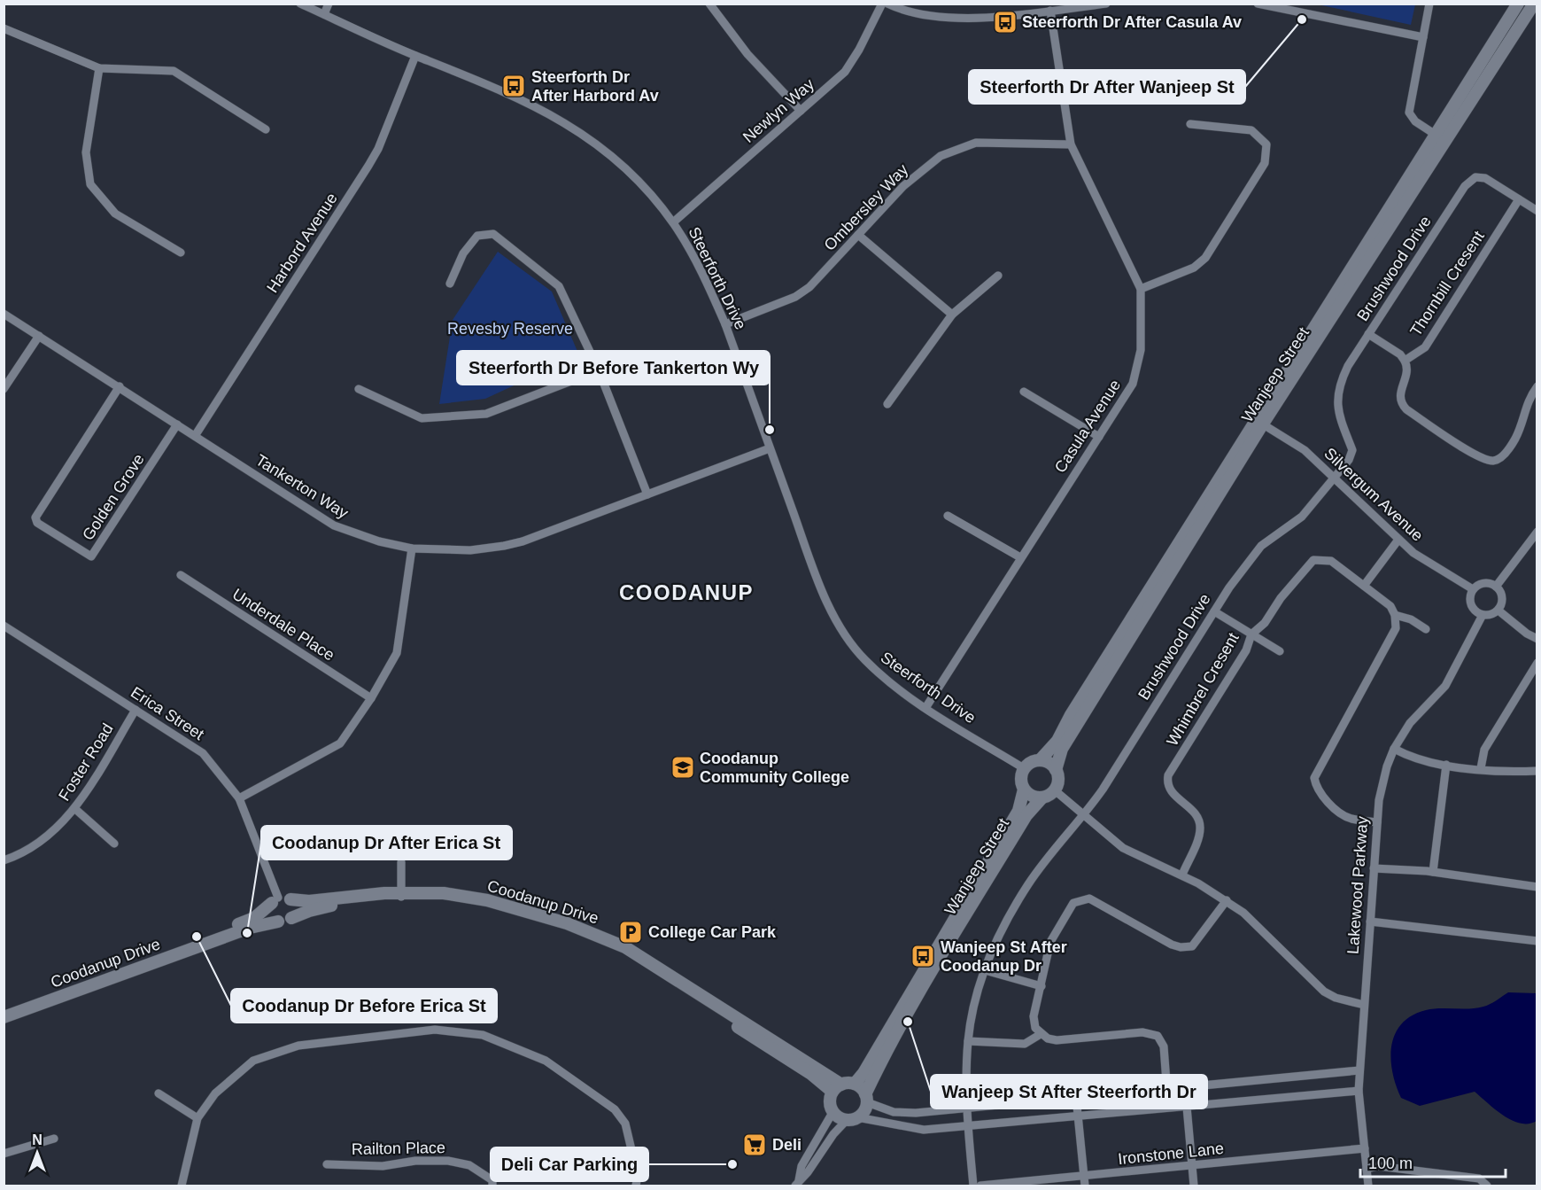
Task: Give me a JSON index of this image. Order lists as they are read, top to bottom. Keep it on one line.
{"streets":{"main road":["Wanjeep Street","Coodanup Drive"],"street":["Newlyn Way","Ombersley Way","Harbord Avenue","Brushwood Drive","Steerforth Drive","Thornbill Cresent","Casula Avenue","Tankerton Way","Silvergum Avenue","Golden Grove","Underdale Place","Whimbrel Cresent","Erica Street","Foster Road","Lakewood Parkway","Railton Place","Ironstone Lane"]},"crossings":[["Newlyn Way","Steerforth Drive"],["Ombersley Way","Steerforth Drive"],["Ombersley Way","Casula Avenue"],["Harbord Avenue","Steerforth Drive"],["Harbord Avenue","Tankerton Way"],["Brushwood Drive","Thornbill Cresent"],["Brushwood Drive","Silvergum Avenue"],["Steerforth Drive","Wanjeep Street"],["Steerforth Drive","Casula Avenue"],["Steerforth Drive","Tankerton Way"],["Wanjeep Street","Silvergum Avenue"],["Wanjeep Street","Coodanup Drive"],["Tankerton Way","Golden Grove"],["Silvergum Avenue","Lakewood Parkway"],["Erica Street","Foster Road"],["Erica Street","Coodanup Drive"],["Lakewood Parkway","Ironstone Lane"]],"districts":["COODANUP"],"parks":["Revesby Reserve"],"places":{"other":["Steerforth Dr After Wanjeep St","Steerforth Dr Before Tankerton Wy","Coodanup Dr After Erica St","Coodanup Dr Before Erica St","Wanjeep St After Steerforth Dr","Deli Car Parking"],"bus stop":["Steerforth Dr After Casula Av","Steerforth Dr After Harbord Av","Wanjeep St After Coodanup Dr"],"school or university":["Coodanup Community College"],"parking":["College Car Park"],"supermarket":["Deli"]},"scale_bar":"100 m","north":"top"}
